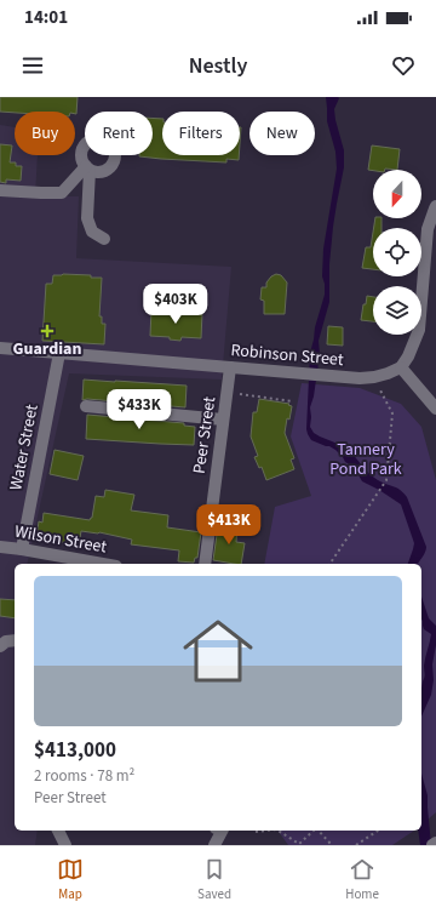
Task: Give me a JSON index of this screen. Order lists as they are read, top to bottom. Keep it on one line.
{"streets":{"street":["Robinson Street","Peer Street","Water Street","Wilson Street"]},"crossings":[["Robinson Street","Peer Street"],["Robinson Street","Water Street"],["Water Street","Wilson Street"]],"parks":["Tannery Pond Park"],"places":{"health":["Guardian"]},"north":"bottom","page":{"status":"14:01","header":"Nestly","chip":["Buy","Rent","Filters","New"],"price":["$403K","$433K","$413K"],"list":[{"name":"$413,000","note":"2 rooms · 78 m² · Peer Street"}],"tabs":["Map","Saved","Home"]}}
